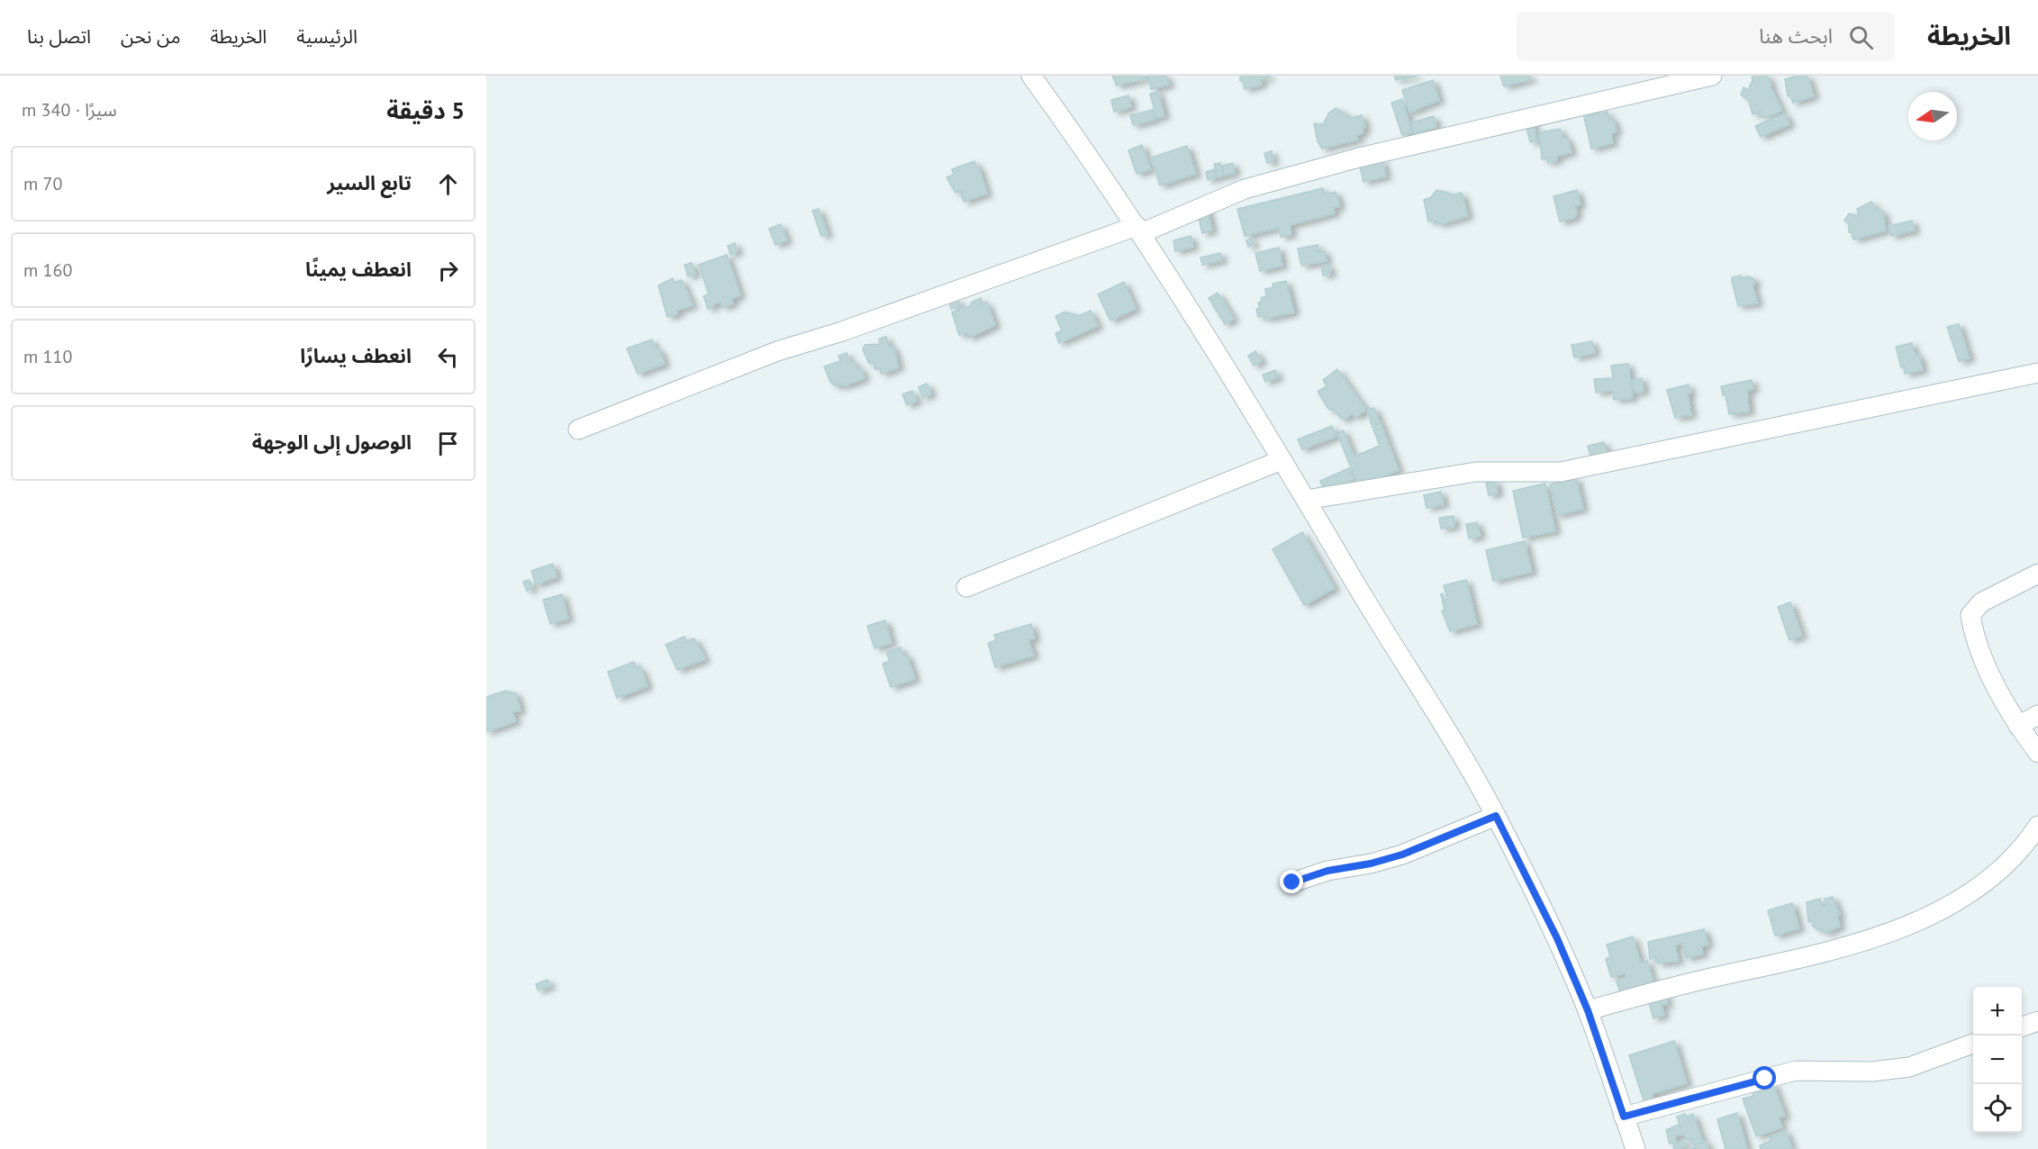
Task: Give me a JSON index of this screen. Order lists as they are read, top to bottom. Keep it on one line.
{"north":"left","page":{"header":"الخريطة","search":"ابحث هنا","nav":["الرئيسية","الخريطة","من نحن","اتصل بنا"],"heading":["5 دقيقة","سيرًا · 340 m"],"list":[["تابع السير","70 m"],["انعطف يمينًا","160 m"],["انعطف يسارًا","110 m"],"الوصول إلى الوجهة"],"map_buttons":["+","−"]}}
